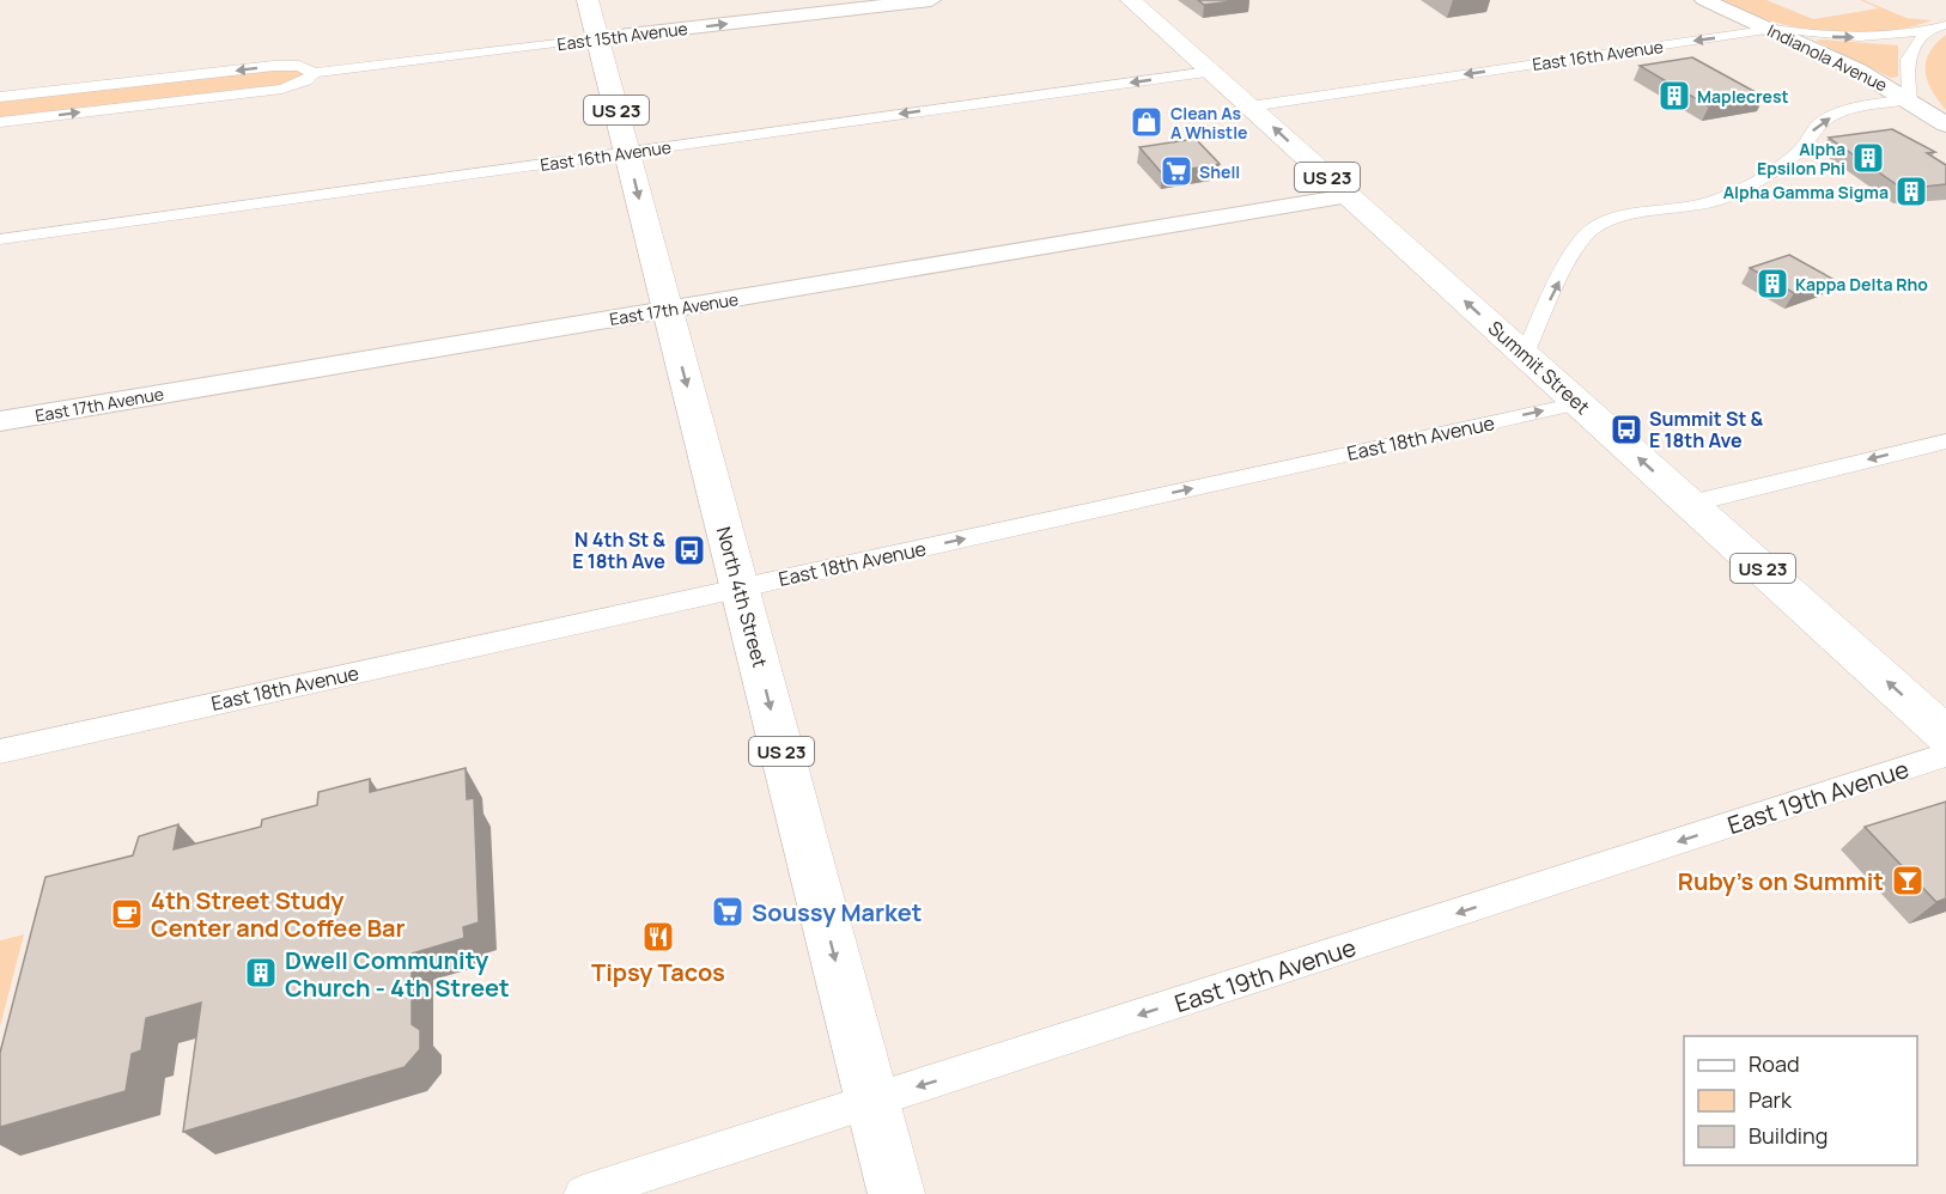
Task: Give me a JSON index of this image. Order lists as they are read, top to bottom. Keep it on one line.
{"streets":{"main road":["US 23","Summit Street","North 4th Street"],"street":["East 15th Avenue","East 16th Avenue","Indianola Avenue","East 17th Avenue","East 18th Avenue","East 19th Avenue"]},"crossings":[["East 15th Avenue","North 4th Street"],["East 16th Avenue","Indianola Avenue"],["East 16th Avenue","Summit Street"],["East 16th Avenue","North 4th Street"],["East 17th Avenue","Summit Street"],["East 17th Avenue","North 4th Street"],["Summit Street","East 18th Avenue"],["East 18th Avenue","North 4th Street"],["North 4th Street","East 19th Avenue"]],"one_way":["Summit Street","East 18th Avenue","North 4th Street","East 19th Avenue"],"places":{"building":["Maplecrest","Alpha Epsilon Phi","Alpha Gamma Sigma","Kappa Delta Rho","Dwell Community Church - 4th Street"],"shop":["Clean As A Whistle"],"supermarket":["Shell","Soussy Market"],"bus stop":["Summit St & E 18th Ave","N 4th St & E 18th Ave"],"bar":["Ruby's on Summit"],"cafe":["4th Street Study Center and Coffee Bar"],"restaurant":["Tipsy Tacos"]},"legend":["Road","Park","Building"]}
